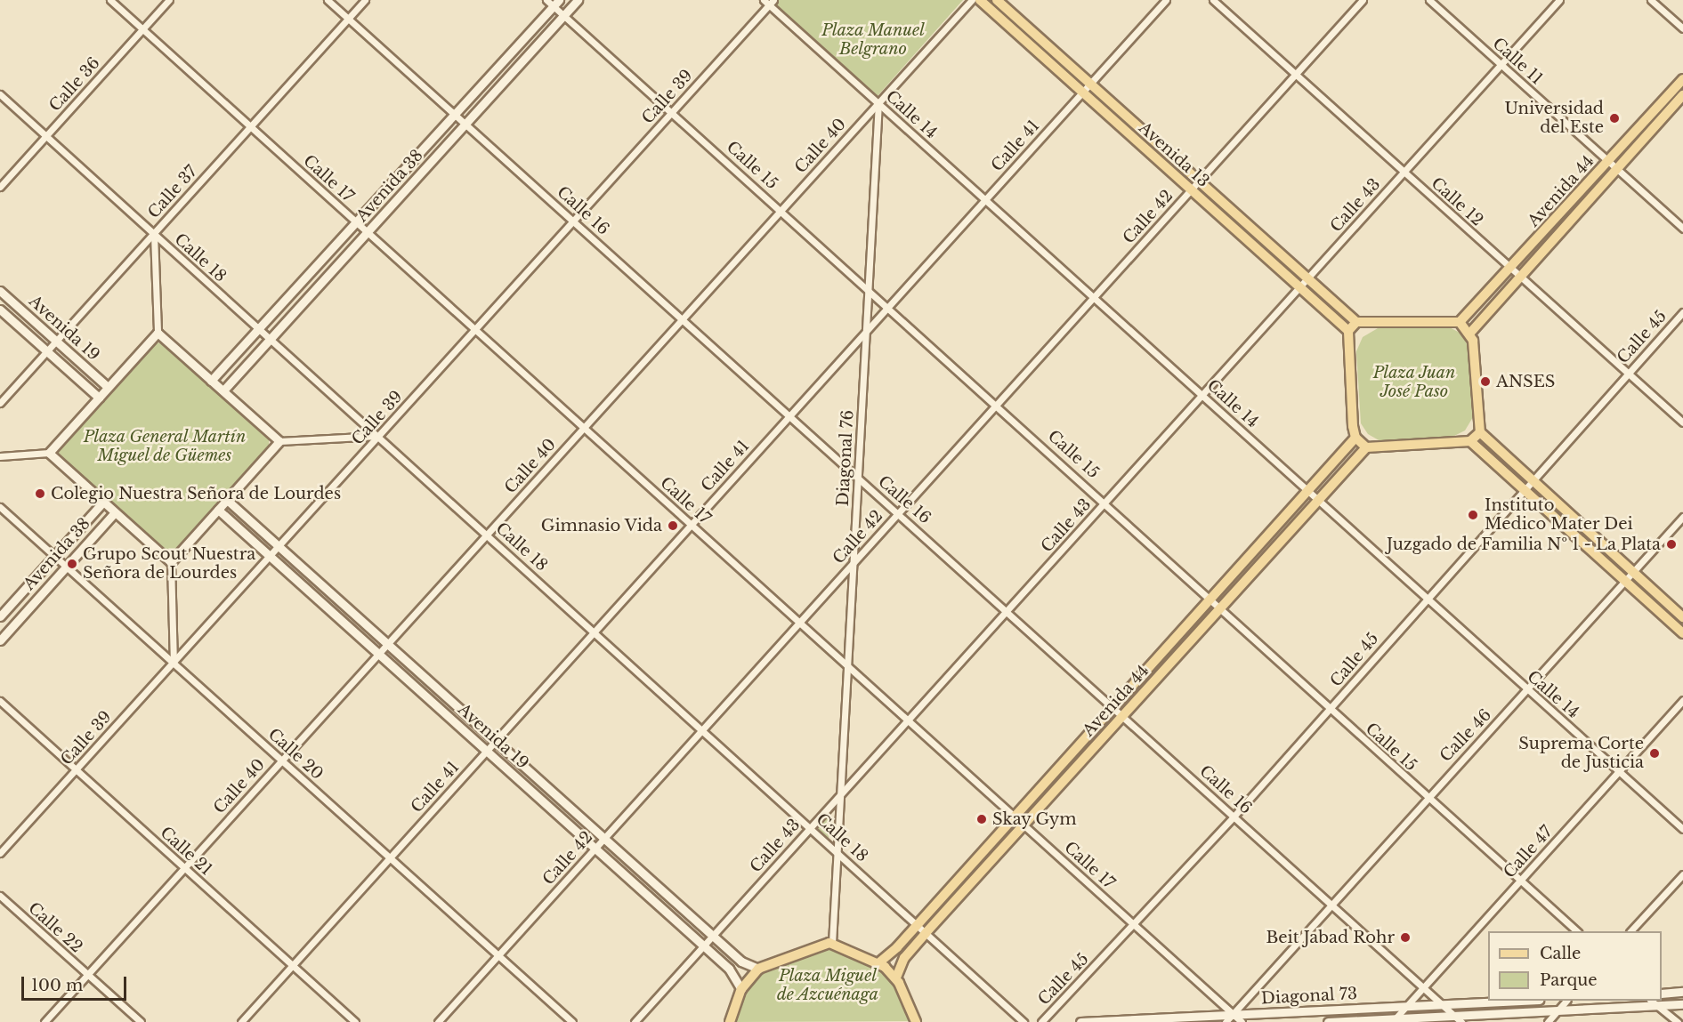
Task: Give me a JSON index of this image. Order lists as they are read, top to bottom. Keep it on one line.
{"streets":{"main road":["Avenida 13","Avenida 38","Avenida 44","Avenida 19","Diagonal 73"],"street":["Calle 11","Calle 36","Calle 39","Calle 14","Calle 40","Calle 41","Calle 15","Calle 17","Calle 37","Calle 12","Calle 43","Calle 16","Calle 42","Calle 18","Calle 45","Diagonal 76","Calle 46","Calle 20","Calle 21","Calle 47","Calle 22"]},"crossings":[["Calle 11","Avenida 44"],["Calle 11","Calle 43"],["Calle 36","Calle 17"],["Calle 36","Calle 18"],["Calle 39","Calle 14"],["Calle 39","Calle 15"],["Calle 39","Calle 17"],["Calle 39","Calle 16"],["Calle 39","Calle 18"],["Calle 39","Avenida 19"],["Calle 39","Calle 20"],["Calle 39","Calle 21"],["Calle 14","Calle 40"],["Calle 14","Calle 41"],["Calle 14","Avenida 44"],["Calle 14","Calle 43"],["Calle 14","Calle 42"],["Calle 14","Calle 45"],["Calle 14","Diagonal 76"],["Calle 14","Calle 46"],["Calle 14","Calle 47"],["Calle 40","Calle 15"],["Calle 40","Calle 17"],["Calle 40","Calle 16"],["Calle 40","Calle 18"],["Calle 40","Avenida 19"],["Calle 40","Diagonal 76"],["Calle 40","Calle 20"],["Calle 40","Calle 21"],["Calle 40","Calle 22"],["Calle 41","Avenida 13"],["Calle 41","Calle 15"],["Calle 41","Calle 17"],["Calle 41","Calle 16"],["Calle 41","Calle 18"],["Calle 41","Avenida 19"],["Calle 41","Diagonal 76"],["Calle 41","Calle 20"],["Calle 41","Calle 21"],["Avenida 13","Calle 43"],["Avenida 13","Calle 42"],["Calle 15","Avenida 38"],["Calle 15","Avenida 44"],["Calle 15","Calle 43"],["Calle 15","Calle 42"],["Calle 15","Calle 45"],["Calle 15","Diagonal 76"],["Calle 15","Calle 46"],["Calle 15","Calle 47"],["Calle 17","Avenida 38"],["Calle 17","Avenida 44"],["Calle 17","Calle 37"],["Calle 17","Calle 43"],["Calle 17","Calle 42"],["Calle 17","Calle 45"],["Calle 17","Diagonal 76"],["Calle 17","Calle 46"],["Calle 17","Diagonal 73"],["Avenida 38","Calle 16"],["Avenida 38","Calle 18"],["Avenida 38","Calle 20"],["Avenida 44","Calle 12"],["Avenida 44","Calle 16"],["Avenida 44","Calle 18"],["Calle 37","Calle 16"],["Calle 37","Calle 18"],["Calle 37","Avenida 19"],["Calle 12","Calle 43"],["Calle 12","Calle 42"],["Calle 12","Calle 45"],["Calle 43","Calle 16"],["Calle 43","Calle 18"],["Calle 43","Avenida 19"],["Calle 43","Diagonal 76"],["Calle 16","Calle 42"],["Calle 16","Calle 45"],["Calle 16","Diagonal 76"],["Calle 16","Calle 46"],["Calle 16","Calle 47"],["Calle 16","Diagonal 73"],["Calle 42","Calle 18"],["Calle 42","Avenida 19"],["Calle 42","Diagonal 76"],["Calle 42","Calle 20"],["Calle 18","Diagonal 76"],["Calle 46","Diagonal 73"],["Calle 47","Diagonal 73"]],"parks":["Plaza Manuel Belgrano","Plaza Juan José Paso","Plaza General Martín Miguel de Güemes","Plaza Miguel de Azcuénaga"],"places":["Universidad del Este","ANSES","Colegio Nuestra Señora de Lourdes","Instituto Medico Mater Dei","Gimnasio Vida","Juzgado de Familia Nº 1 - La Plata","Grupo Scout Nuestra Señora de Lourdes","Suprema Corte de Justicia","Skay Gym","Beit Jabad Rohr"],"legend":["Calle","Parque"],"scale_bar":"100 m"}
